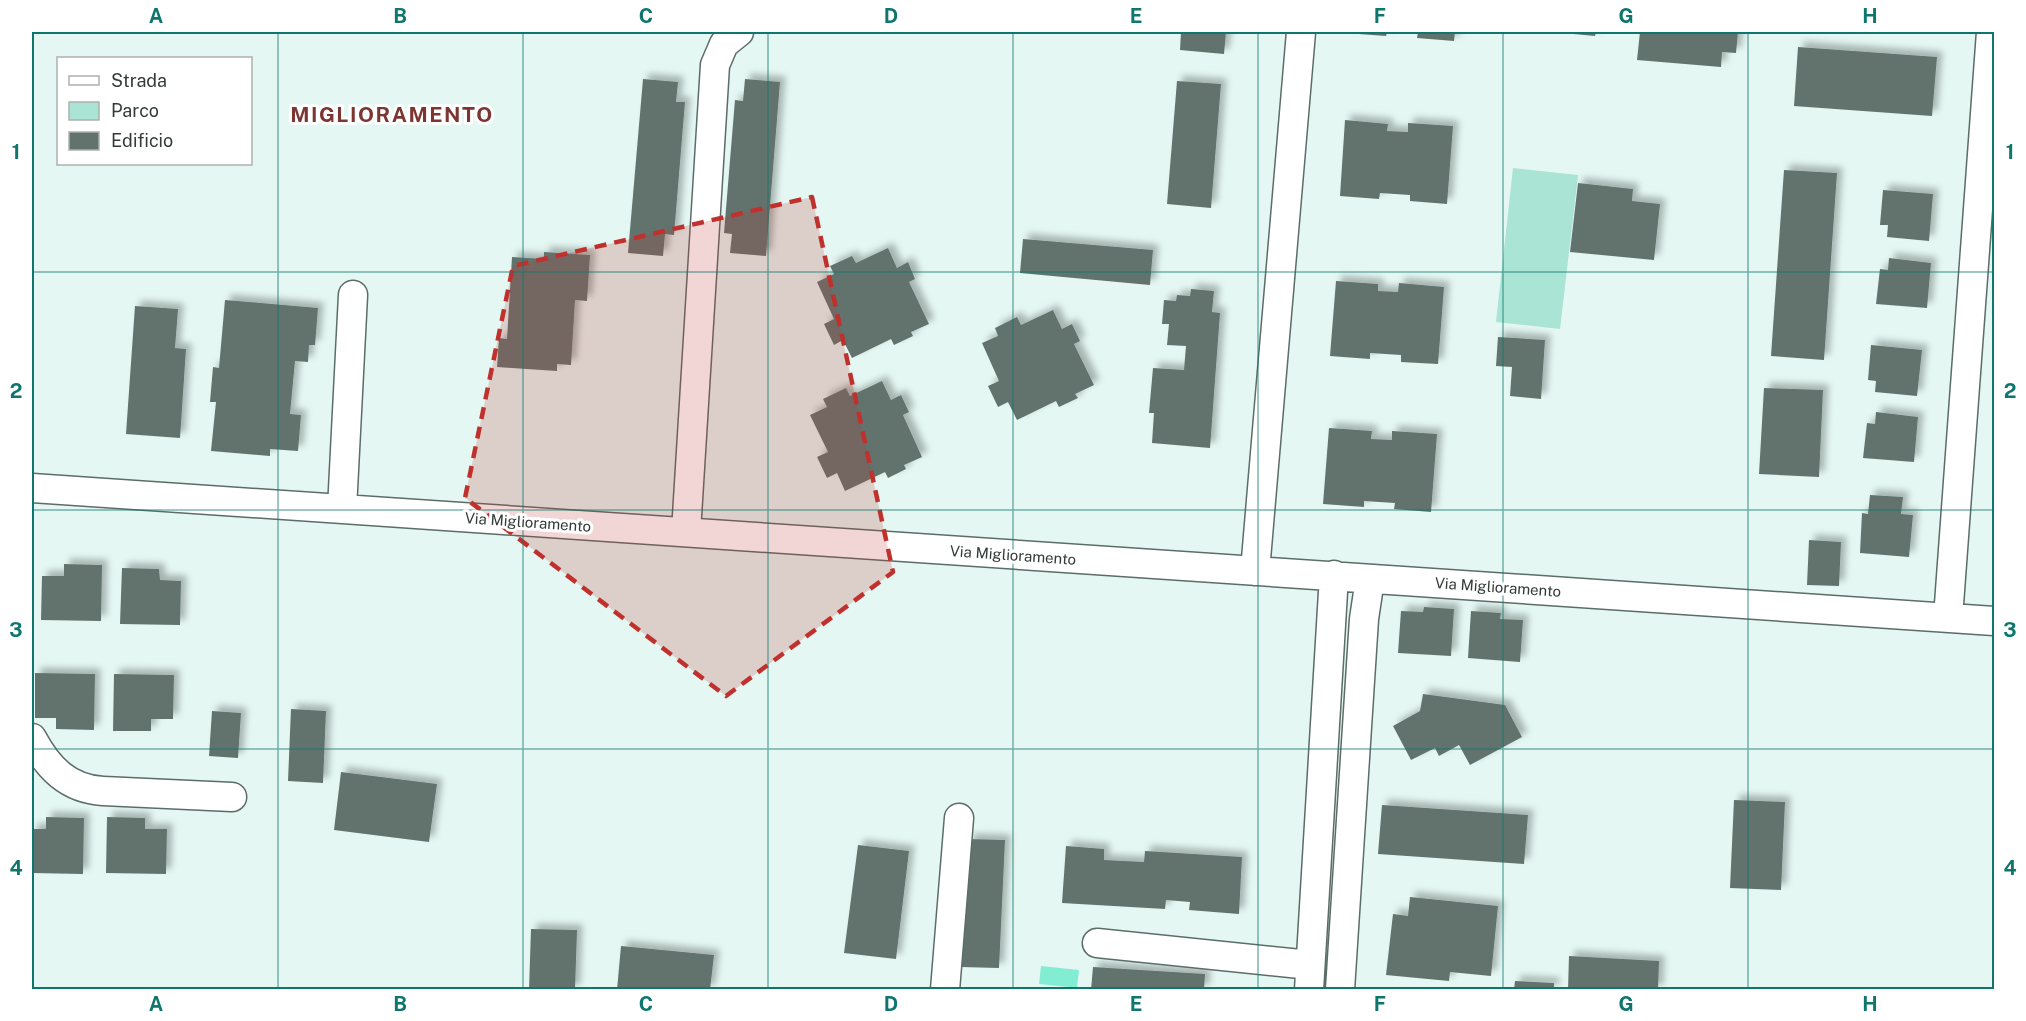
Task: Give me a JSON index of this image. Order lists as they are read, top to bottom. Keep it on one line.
{"streets":{"street":["Via Miglioramento"]},"districts":["MIGLIORAMENTO"],"legend":["Strada","Parco","Edificio"],"grid":{"columns":["A","B","C","D","E","F","G","H"],"rows":["1","2","3","4"]}}
